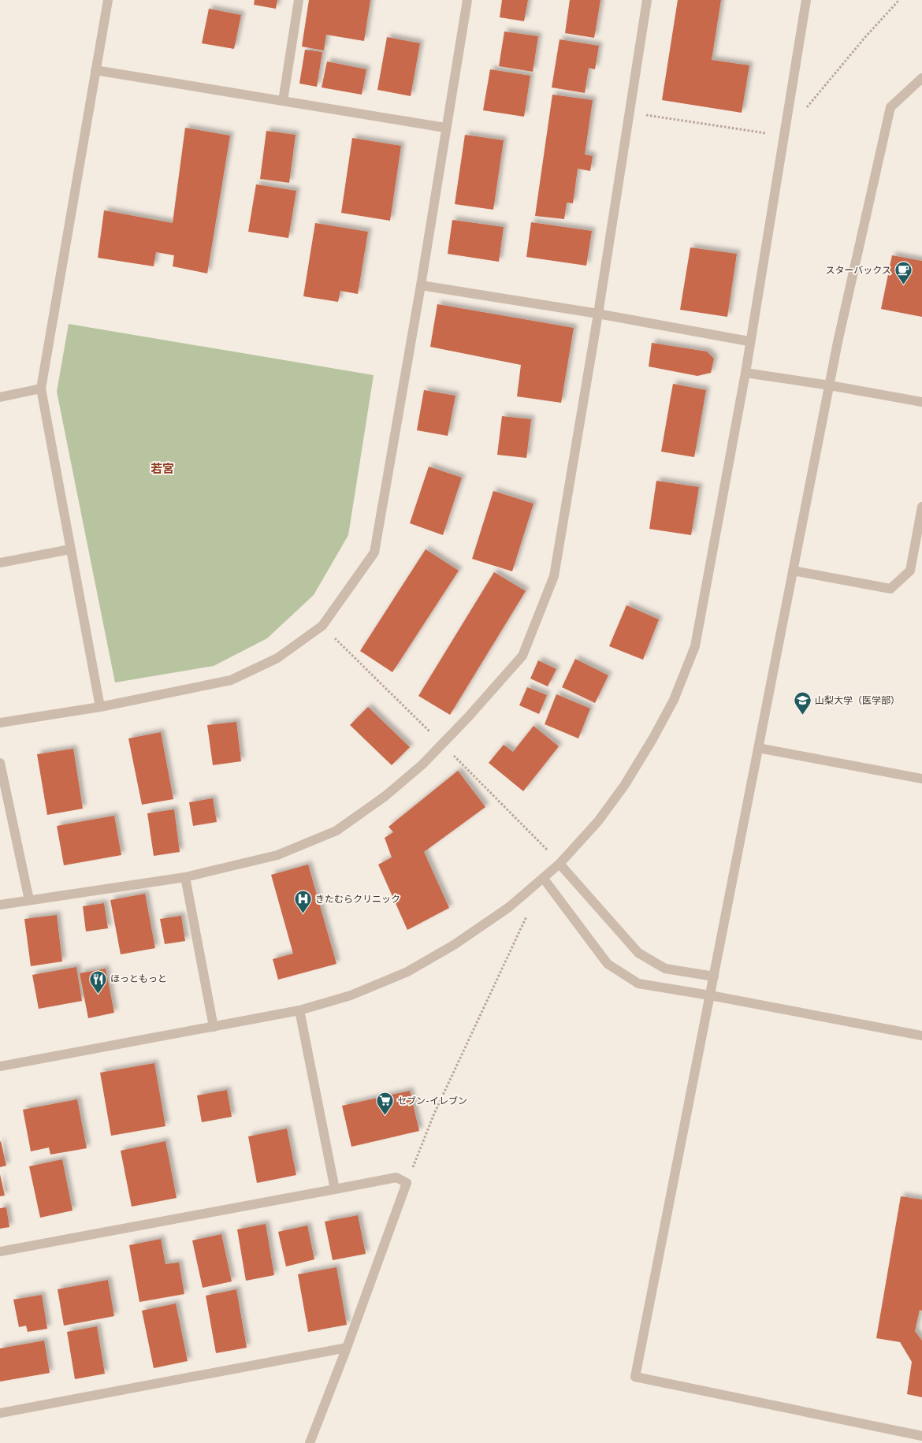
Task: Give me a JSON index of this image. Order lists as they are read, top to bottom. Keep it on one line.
{"districts":["若宮"],"places":{"cafe":["スターバックス"],"school or university":["山梨大学（医学部）"],"hospital":["きたむらクリニック"],"restaurant":["ほっともっと"],"supermarket":["セブン-イレブン"]}}
